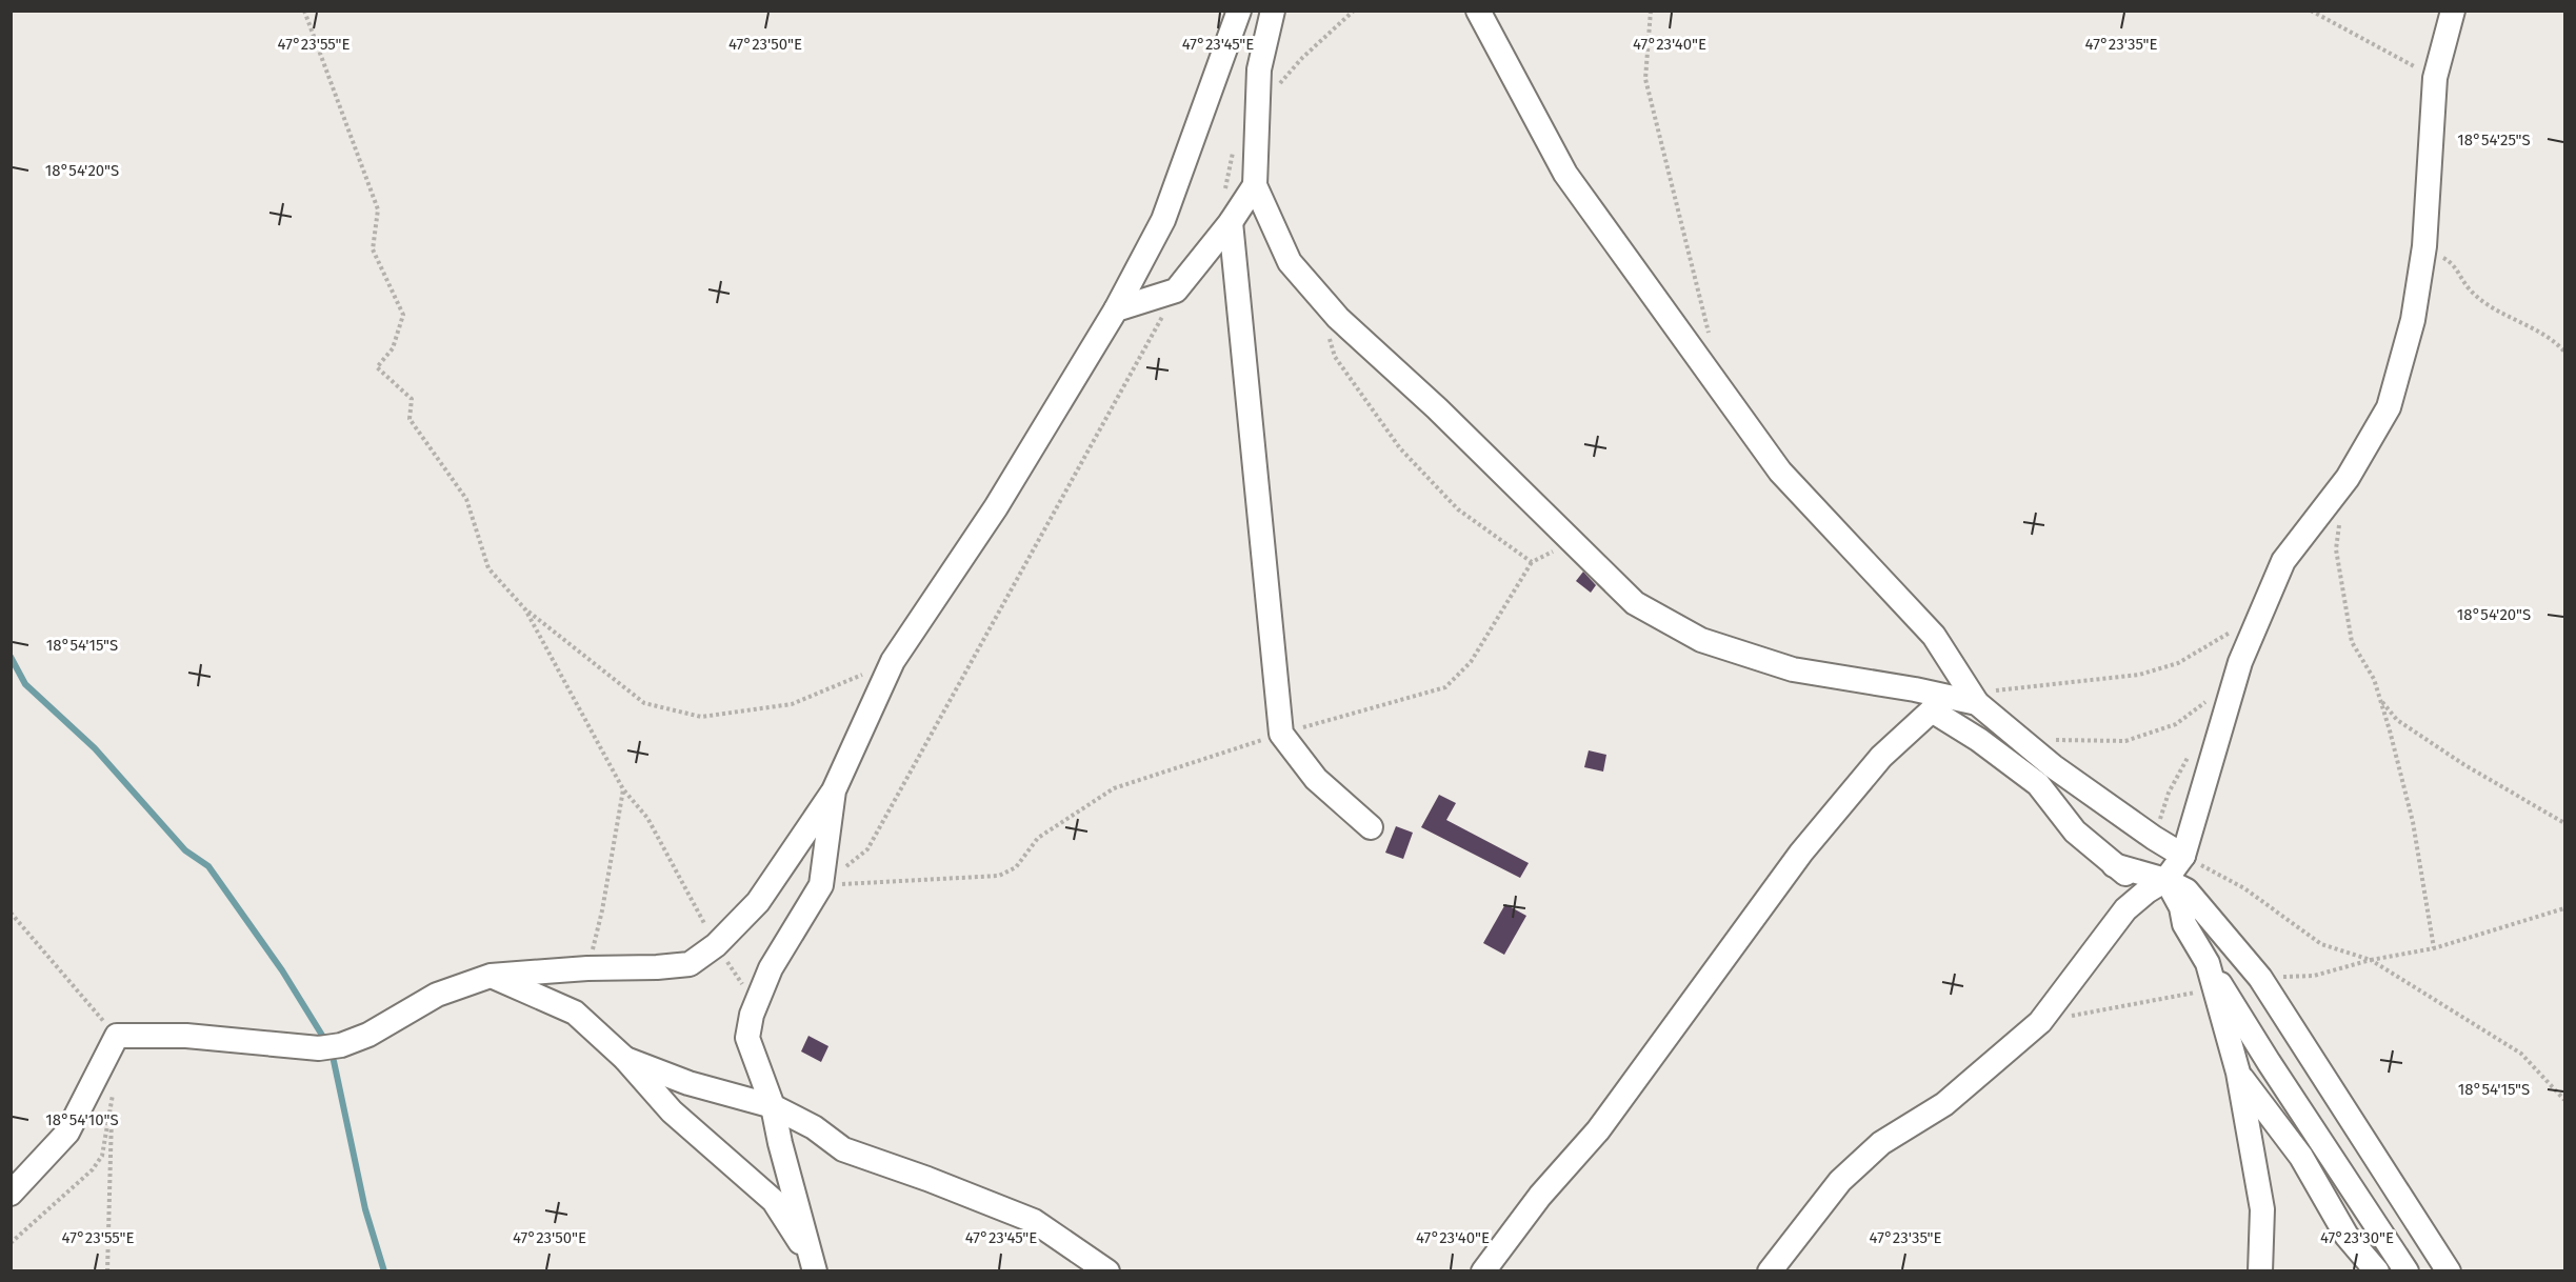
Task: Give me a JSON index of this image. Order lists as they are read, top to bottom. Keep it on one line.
{"coordinates":["47°23'55\"E","47°23'50\"E","47°23'45\"E","47°23'40\"E","47°23'35\"E","18°54'25\"S","18°54'20\"S","18°54'15\"S","18°54'10\"S","47°23'30\"E"]}
